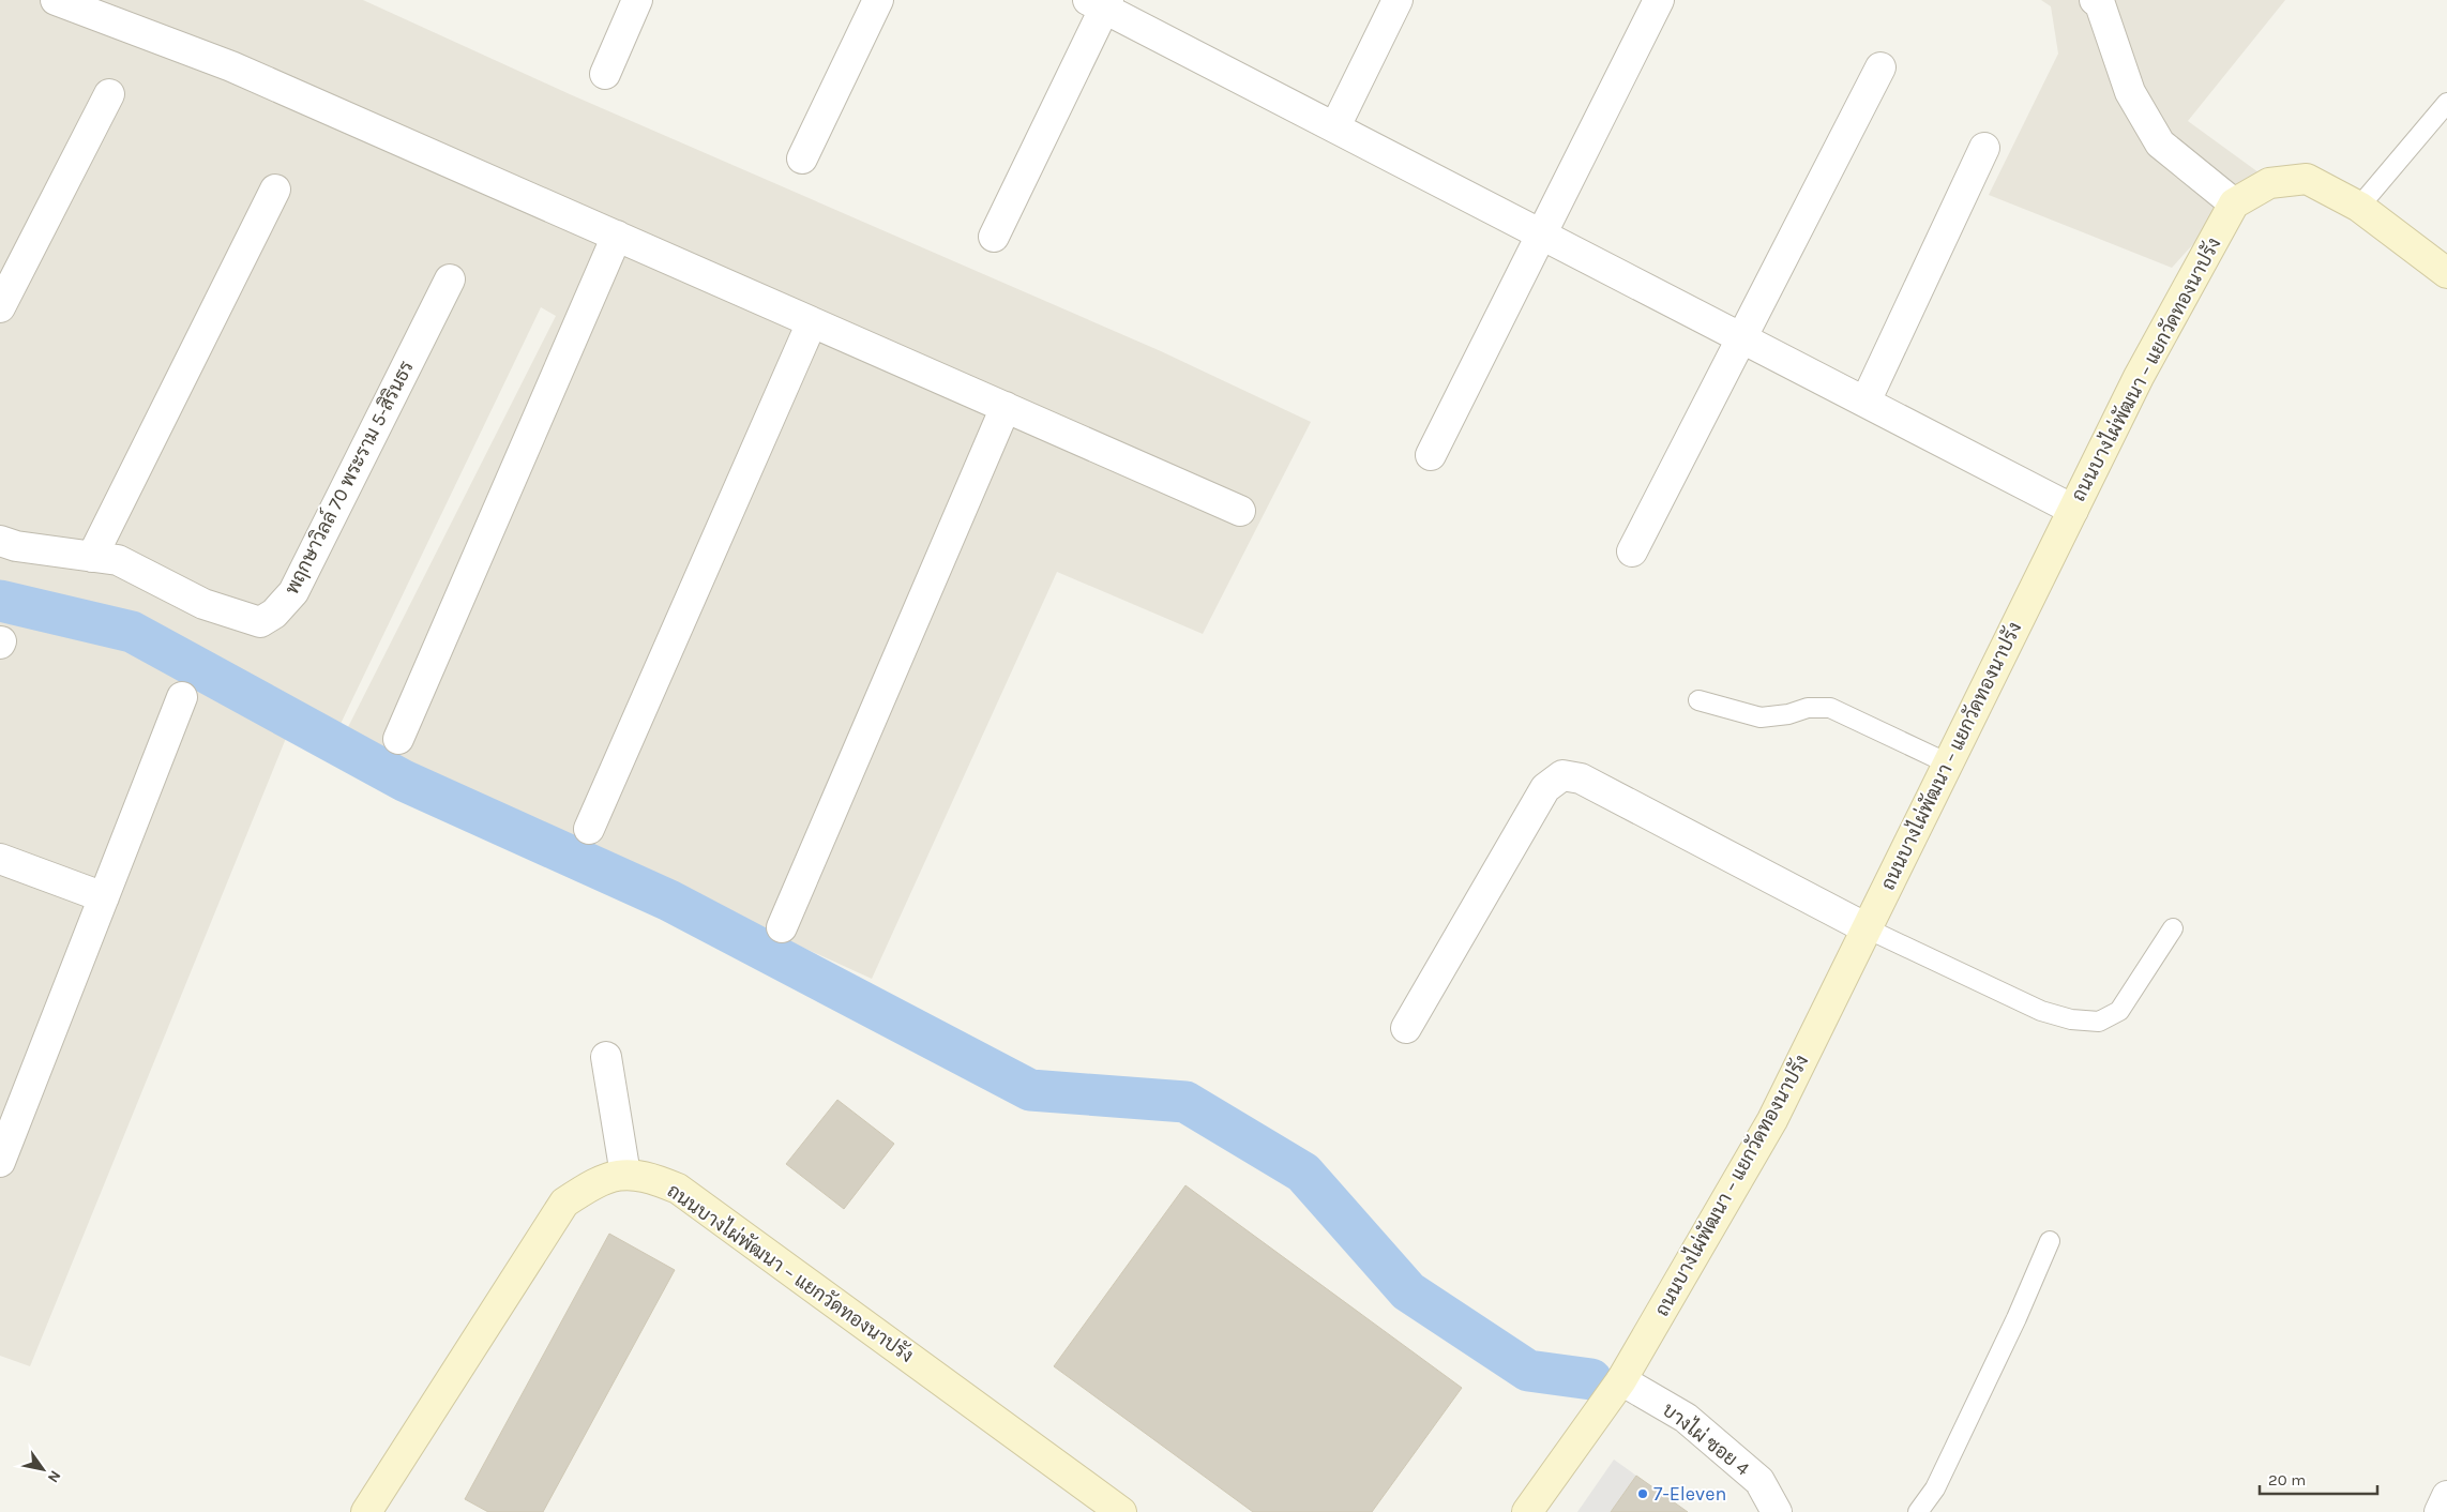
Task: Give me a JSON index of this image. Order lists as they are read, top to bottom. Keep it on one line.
{"streets":{"street":["ถนนบางไผ่พัฒนา – แยกวัดทองนาปรัง","พฤกษาวิลล์ 70 พระราม 5-สิรินธร","บางไผ่ ซอย 4"]},"crossings":[["ถนนบางไผ่พัฒนา – แยกวัดทองนาปรัง","บางไผ่ ซอย 4"]],"places":["7-Eleven"],"scale_bar":"20 m","north":"bottom right"}
